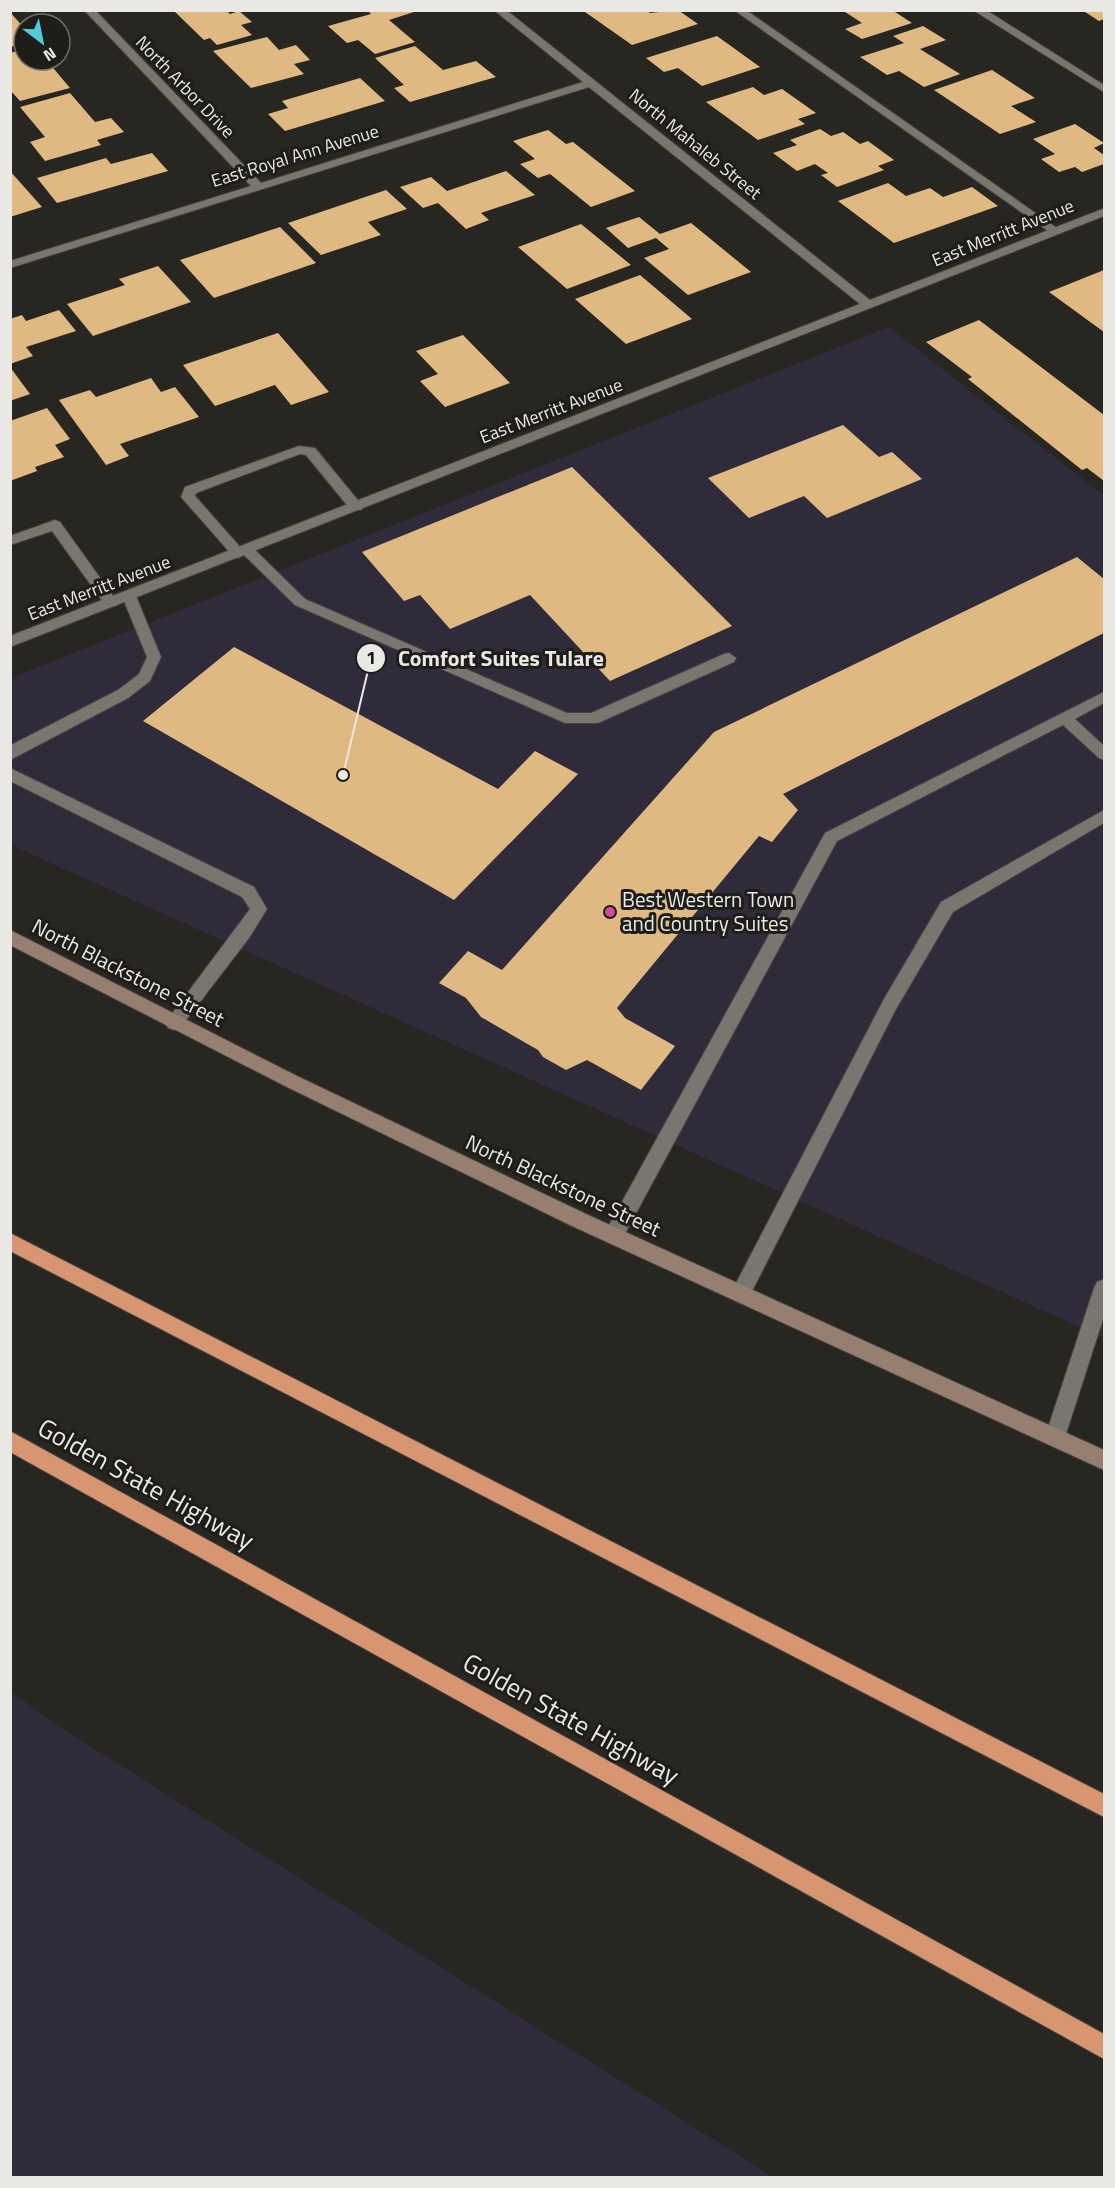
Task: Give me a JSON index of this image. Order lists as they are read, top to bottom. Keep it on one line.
{"streets":{"highway":["Golden State Highway"],"main road":["North Blackstone Street"],"street":["North Arbor Drive","North Mahaleb Street","East Royal Ann Avenue","East Merritt Avenue"]},"crossings":[["North Arbor Drive","East Royal Ann Avenue"],["North Mahaleb Street","East Royal Ann Avenue"],["North Mahaleb Street","East Merritt Avenue"]],"places":["Comfort Suites Tulare","Best Western Town and Country Suites"],"north":"bottom right"}
